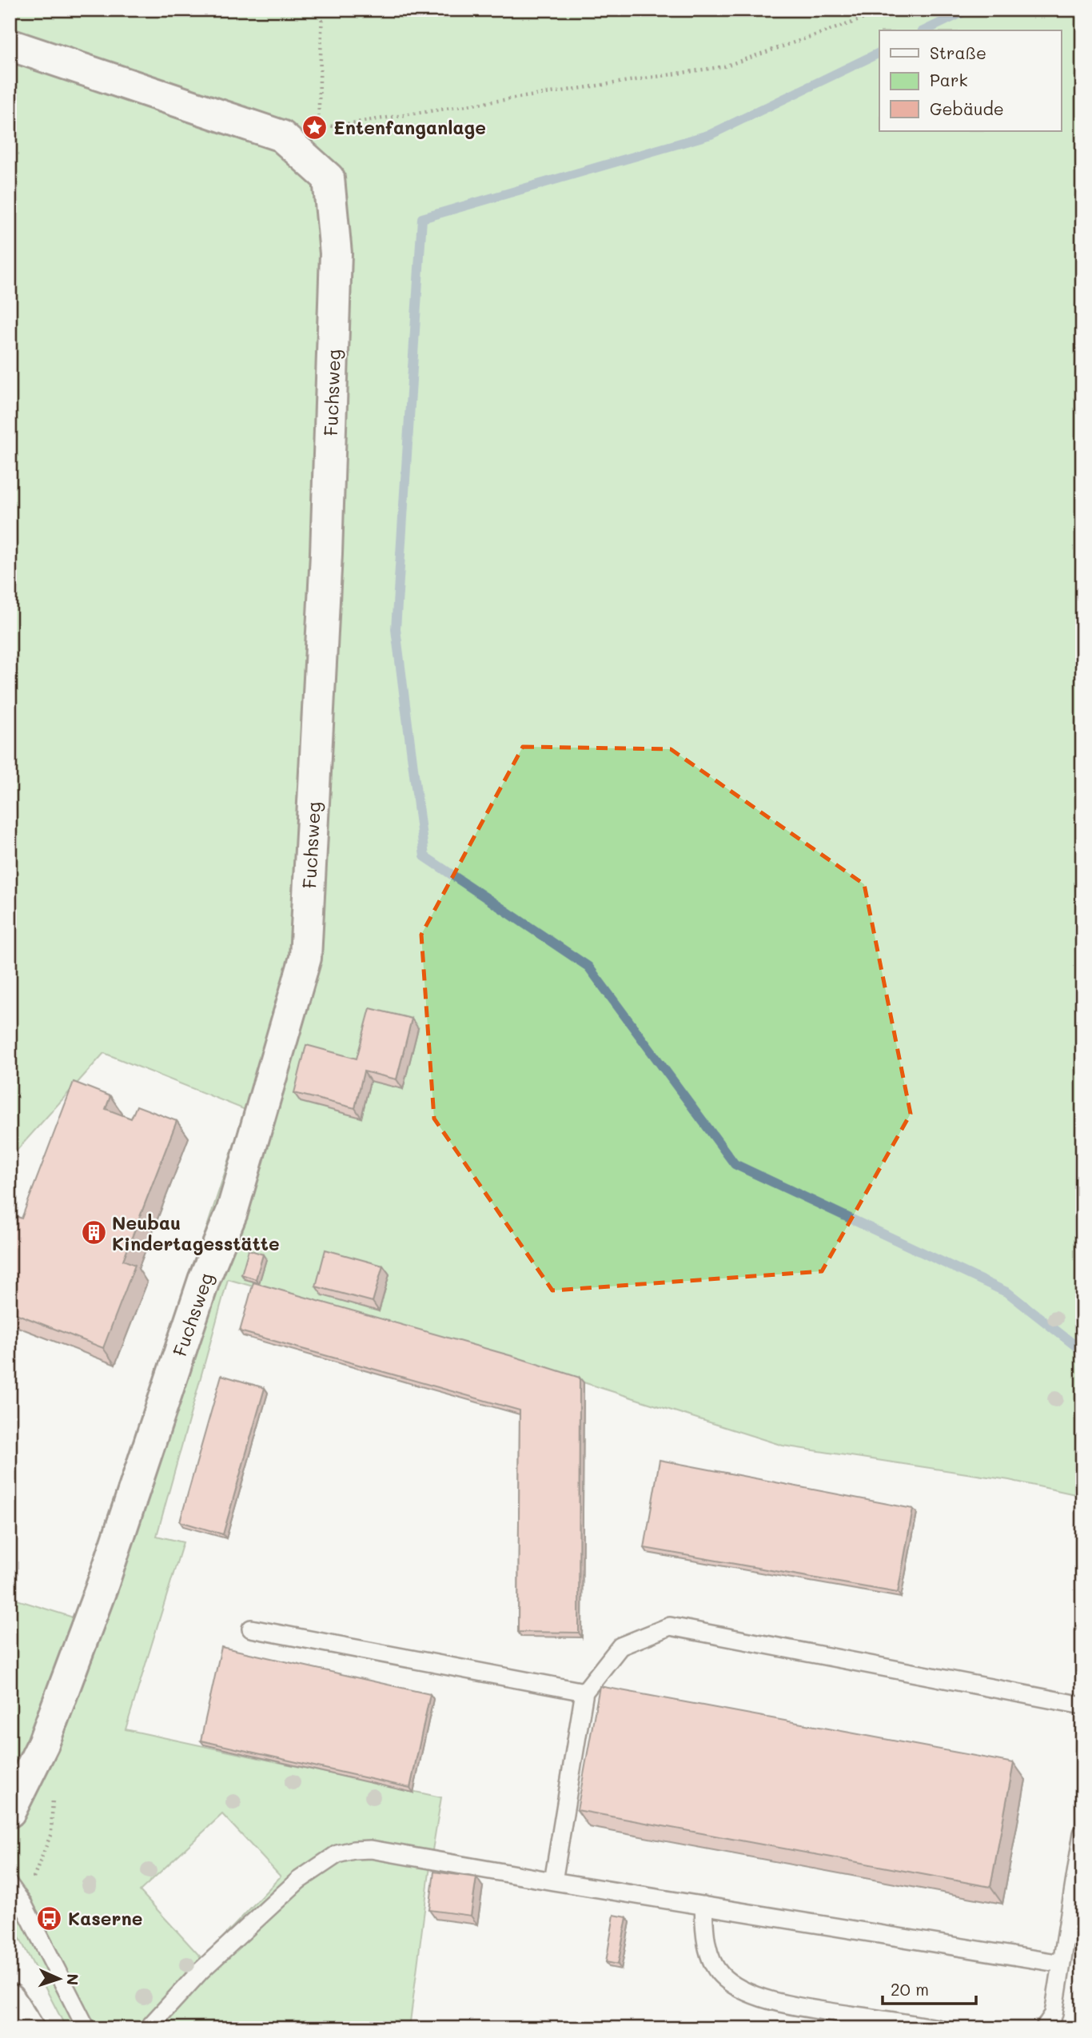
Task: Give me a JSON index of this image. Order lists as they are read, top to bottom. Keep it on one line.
{"streets":{"street":["Fuchsweg"]},"places":{"place":["Entenfanganlage"],"building":["Neubau Kindertagesstätte"],"bus stop":["Kaserne"]},"legend":["Straße","Park","Gebäude"],"scale_bar":"20 m","north":"right"}
